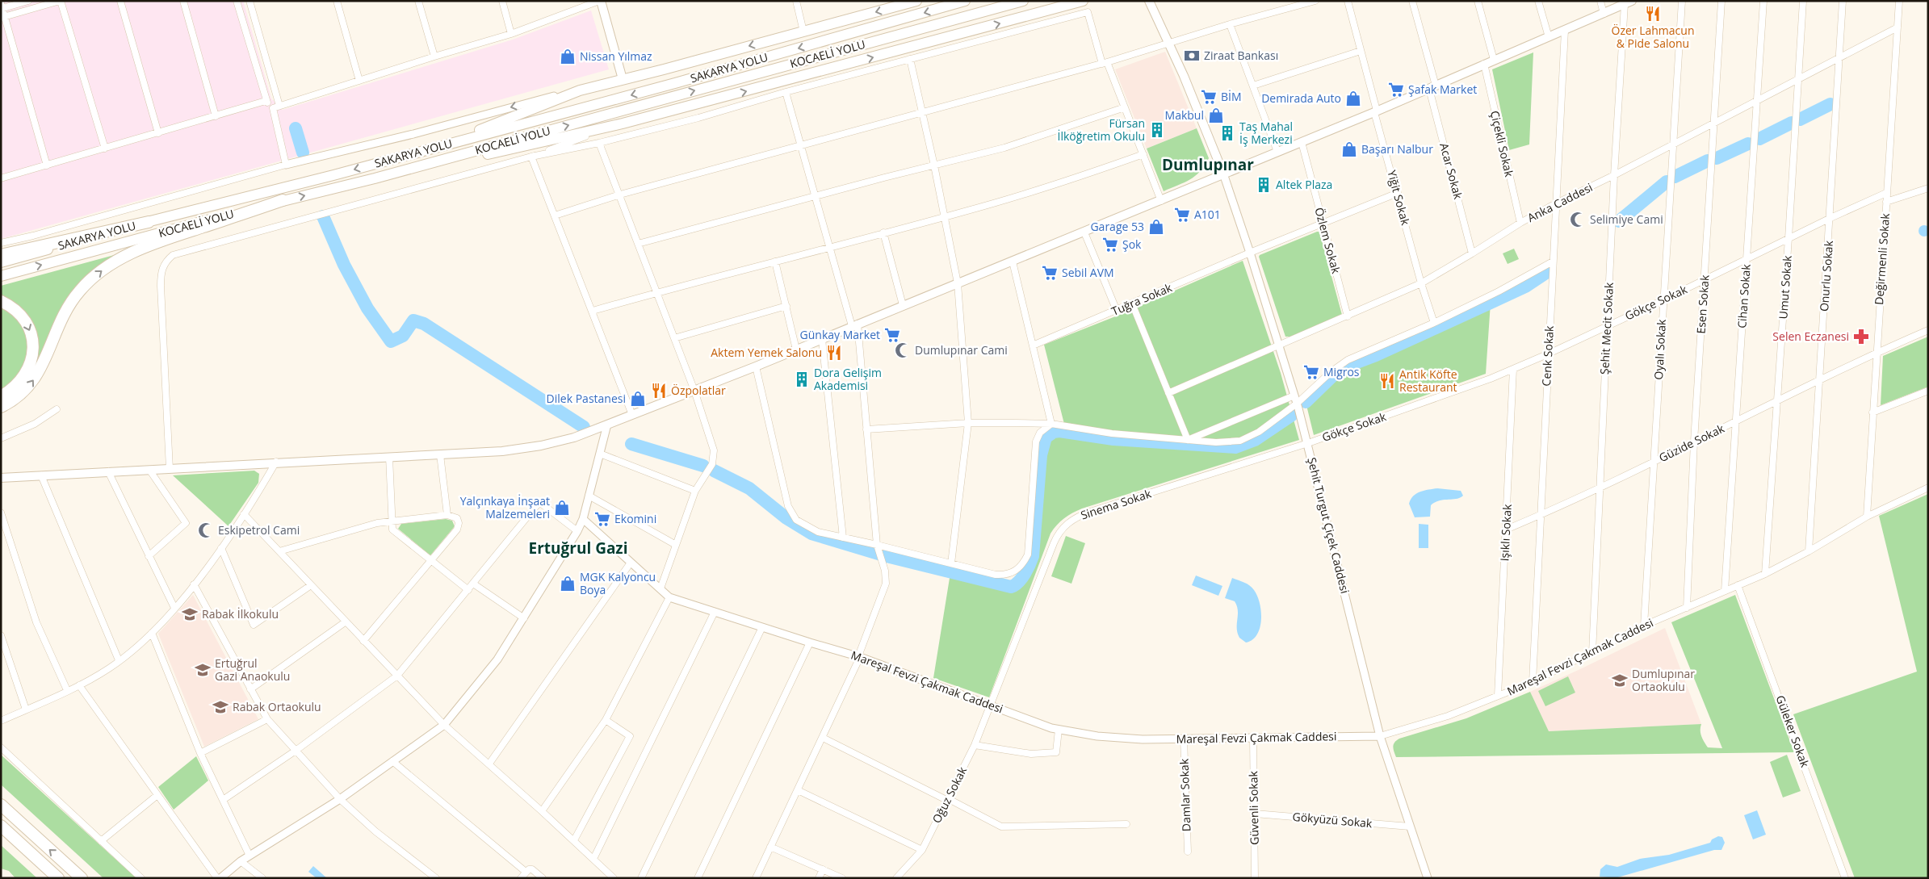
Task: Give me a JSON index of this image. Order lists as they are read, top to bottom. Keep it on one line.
{"streets":{"highway":["KOCAELİ YOLU","SAKARYA YOLU"],"street":["Çiçekli Sokak","Acar Sokak","Yiğit Sokak","Anka Caddesi","Özlem Sokak","Değirmenli Sokak","Onurlu Sokak","Umut Sokak","Cihan Sokak","Tuğra Sokak","Gökçe Sokak","Esen Sokak","Şehit Mecit Sokak","Oyalı Sokak","Cenk Sokak","Güzide Sokak","Sinema Sokak","Şehit Turgut Çiçek Caddesi","Işıklı Sokak","Mareşal Fevzi Çakmak Caddesi","Güleker Sokak","Oğuz Sokak","Damlar Sokak","Güvenli Sokak","Gökyüzü Sokak"]},"crossings":[["Çiçekli Sokak","Anka Caddesi"],["Acar Sokak","Anka Caddesi"],["Yiğit Sokak","Anka Caddesi"],["Yiğit Sokak","Tuğra Sokak"],["Anka Caddesi","Özlem Sokak"],["Anka Caddesi","Değirmenli Sokak"],["Anka Caddesi","Onurlu Sokak"],["Anka Caddesi","Umut Sokak"],["Anka Caddesi","Cihan Sokak"],["Anka Caddesi","Esen Sokak"],["Anka Caddesi","Şehit Mecit Sokak"],["Anka Caddesi","Oyalı Sokak"],["Anka Caddesi","Cenk Sokak"],["Anka Caddesi","Şehit Turgut Çiçek Caddesi"],["Özlem Sokak","Tuğra Sokak"],["Değirmenli Sokak","Gökçe Sokak"],["Değirmenli Sokak","Güzide Sokak"],["Değirmenli Sokak","Mareşal Fevzi Çakmak Caddesi"],["Onurlu Sokak","Gökçe Sokak"],["Onurlu Sokak","Güzide Sokak"],["Onurlu Sokak","Mareşal Fevzi Çakmak Caddesi"],["Umut Sokak","Gökçe Sokak"],["Umut Sokak","Güzide Sokak"],["Umut Sokak","Mareşal Fevzi Çakmak Caddesi"],["Cihan Sokak","Gökçe Sokak"],["Cihan Sokak","Güzide Sokak"],["Cihan Sokak","Mareşal Fevzi Çakmak Caddesi"],["Tuğra Sokak","Şehit Turgut Çiçek Caddesi"],["Gökçe Sokak","Esen Sokak"],["Gökçe Sokak","Şehit Mecit Sokak"],["Gökçe Sokak","Oyalı Sokak"],["Gökçe Sokak","Cenk Sokak"],["Gökçe Sokak","Sinema Sokak"],["Gökçe Sokak","Şehit Turgut Çiçek Caddesi"],["Gökçe Sokak","Işıklı Sokak"],["Esen Sokak","Güzide Sokak"],["Esen Sokak","Mareşal Fevzi Çakmak Caddesi"],["Şehit Mecit Sokak","Güzide Sokak"],["Şehit Mecit Sokak","Mareşal Fevzi Çakmak Caddesi"],["Oyalı Sokak","Güzide Sokak"],["Oyalı Sokak","Mareşal Fevzi Çakmak Caddesi"],["Cenk Sokak","Güzide Sokak"],["Cenk Sokak","Mareşal Fevzi Çakmak Caddesi"],["Güzide Sokak","Işıklı Sokak"],["Sinema Sokak","Şehit Turgut Çiçek Caddesi"],["Sinema Sokak","Mareşal Fevzi Çakmak Caddesi"],["Sinema Sokak","Oğuz Sokak"],["Şehit Turgut Çiçek Caddesi","Mareşal Fevzi Çakmak Caddesi"],["Şehit Turgut Çiçek Caddesi","Gökyüzü Sokak"],["Işıklı Sokak","Mareşal Fevzi Çakmak Caddesi"],["Mareşal Fevzi Çakmak Caddesi","Güleker Sokak"],["Mareşal Fevzi Çakmak Caddesi","Oğuz Sokak"],["Mareşal Fevzi Çakmak Caddesi","Damlar Sokak"],["Mareşal Fevzi Çakmak Caddesi","Güvenli Sokak"],["Güvenli Sokak","Gökyüzü Sokak"]],"districts":["Dumlupınar","Ertuğrul Gazi"],"places":{"restaurant":["Özer Lahmacun & Pide Salonu","Aktem Yemek Salonu","Antik Köfte Restaurant","Özpolatlar"],"bank":["Ziraat Bankası"],"shop":["Nissan Yılmaz","Demirada Auto","Makbul","Başarı Nalbur","Garage 53","Dilek Pastanesi","Yalçınkaya İnşaat Malzemeleri","MGK Kalyoncu Boya"],"supermarket":["Şafak Market","BİM","A101","Şok","Sebil AVM","Günkay Market","Migros","Ekomini"],"building":["Fürsan İlköğretim Okulu","Taş Mahal İş Merkezi","Altek Plaza","Dora Gelişim Akademisi"],"mosque":["Selimiye Cami","Dumlupınar Cami","Eskipetrol Cami"],"pharmacy":["Selen Eczanesi"],"school or university":["Rabak İlkokulu","Ertuğrul Gazi Anaokulu","Dumlupınar Ortaokulu","Rabak Ortaokulu"]}}
